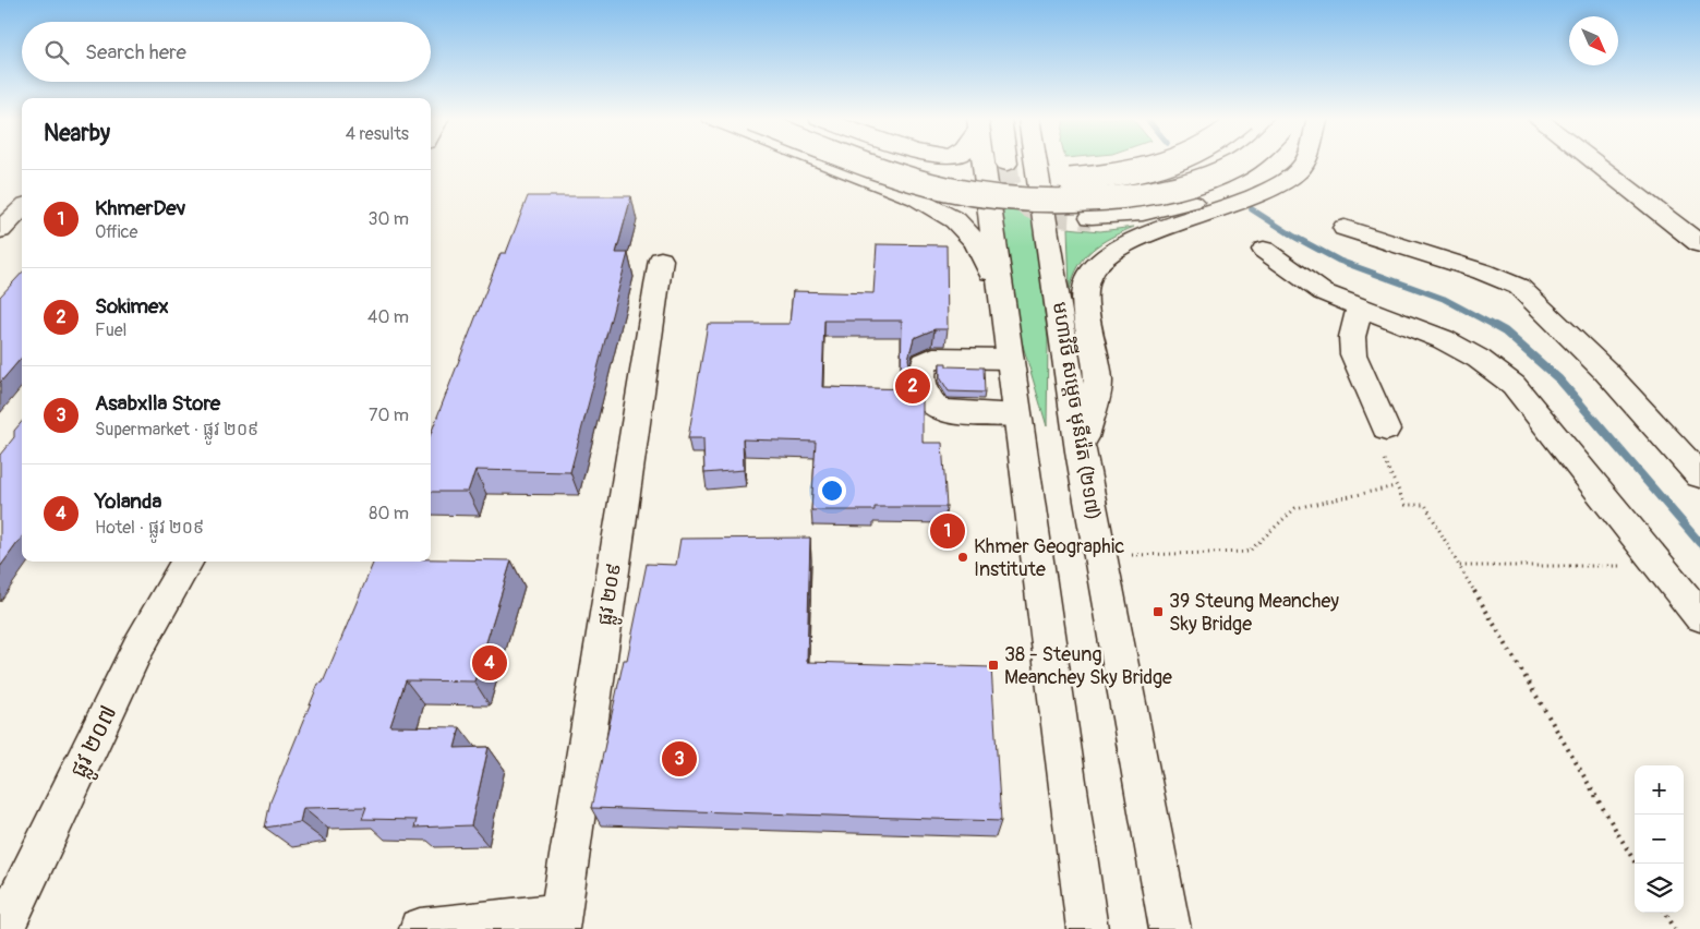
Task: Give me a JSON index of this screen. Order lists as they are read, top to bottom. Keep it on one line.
{"streets":{"main road":["មហាវិថី សម្តេច មុនីរ៉េត (២១៧)","ផ្លូវ ២០៩","ផ្លូវ ២០៧"]},"places":{"other":["Khmer Geographic Institute"],"transit":["39 Steung Meanchey Sky Bridge","38 - Steung Meanchey Sky Bridge"]},"north":"bottom right","page":{"search":"Search here","heading":["Nearby","4 results"],"list":[{"mark":"1","name":"KhmerDev","note":"Office","value":"30 m"},{"mark":"2","name":"Sokimex","note":"Fuel","value":"40 m"},{"mark":"3","name":"Asabxlla Store","note":"Supermarket · ផ្លូវ ២០៩","value":"70 m"},{"mark":"4","name":"Yolanda","note":"Hotel · ផ្លូវ ២០៩","value":"80 m"}],"pins":["2","1","4","3"],"map_buttons":["+","−"]}}
